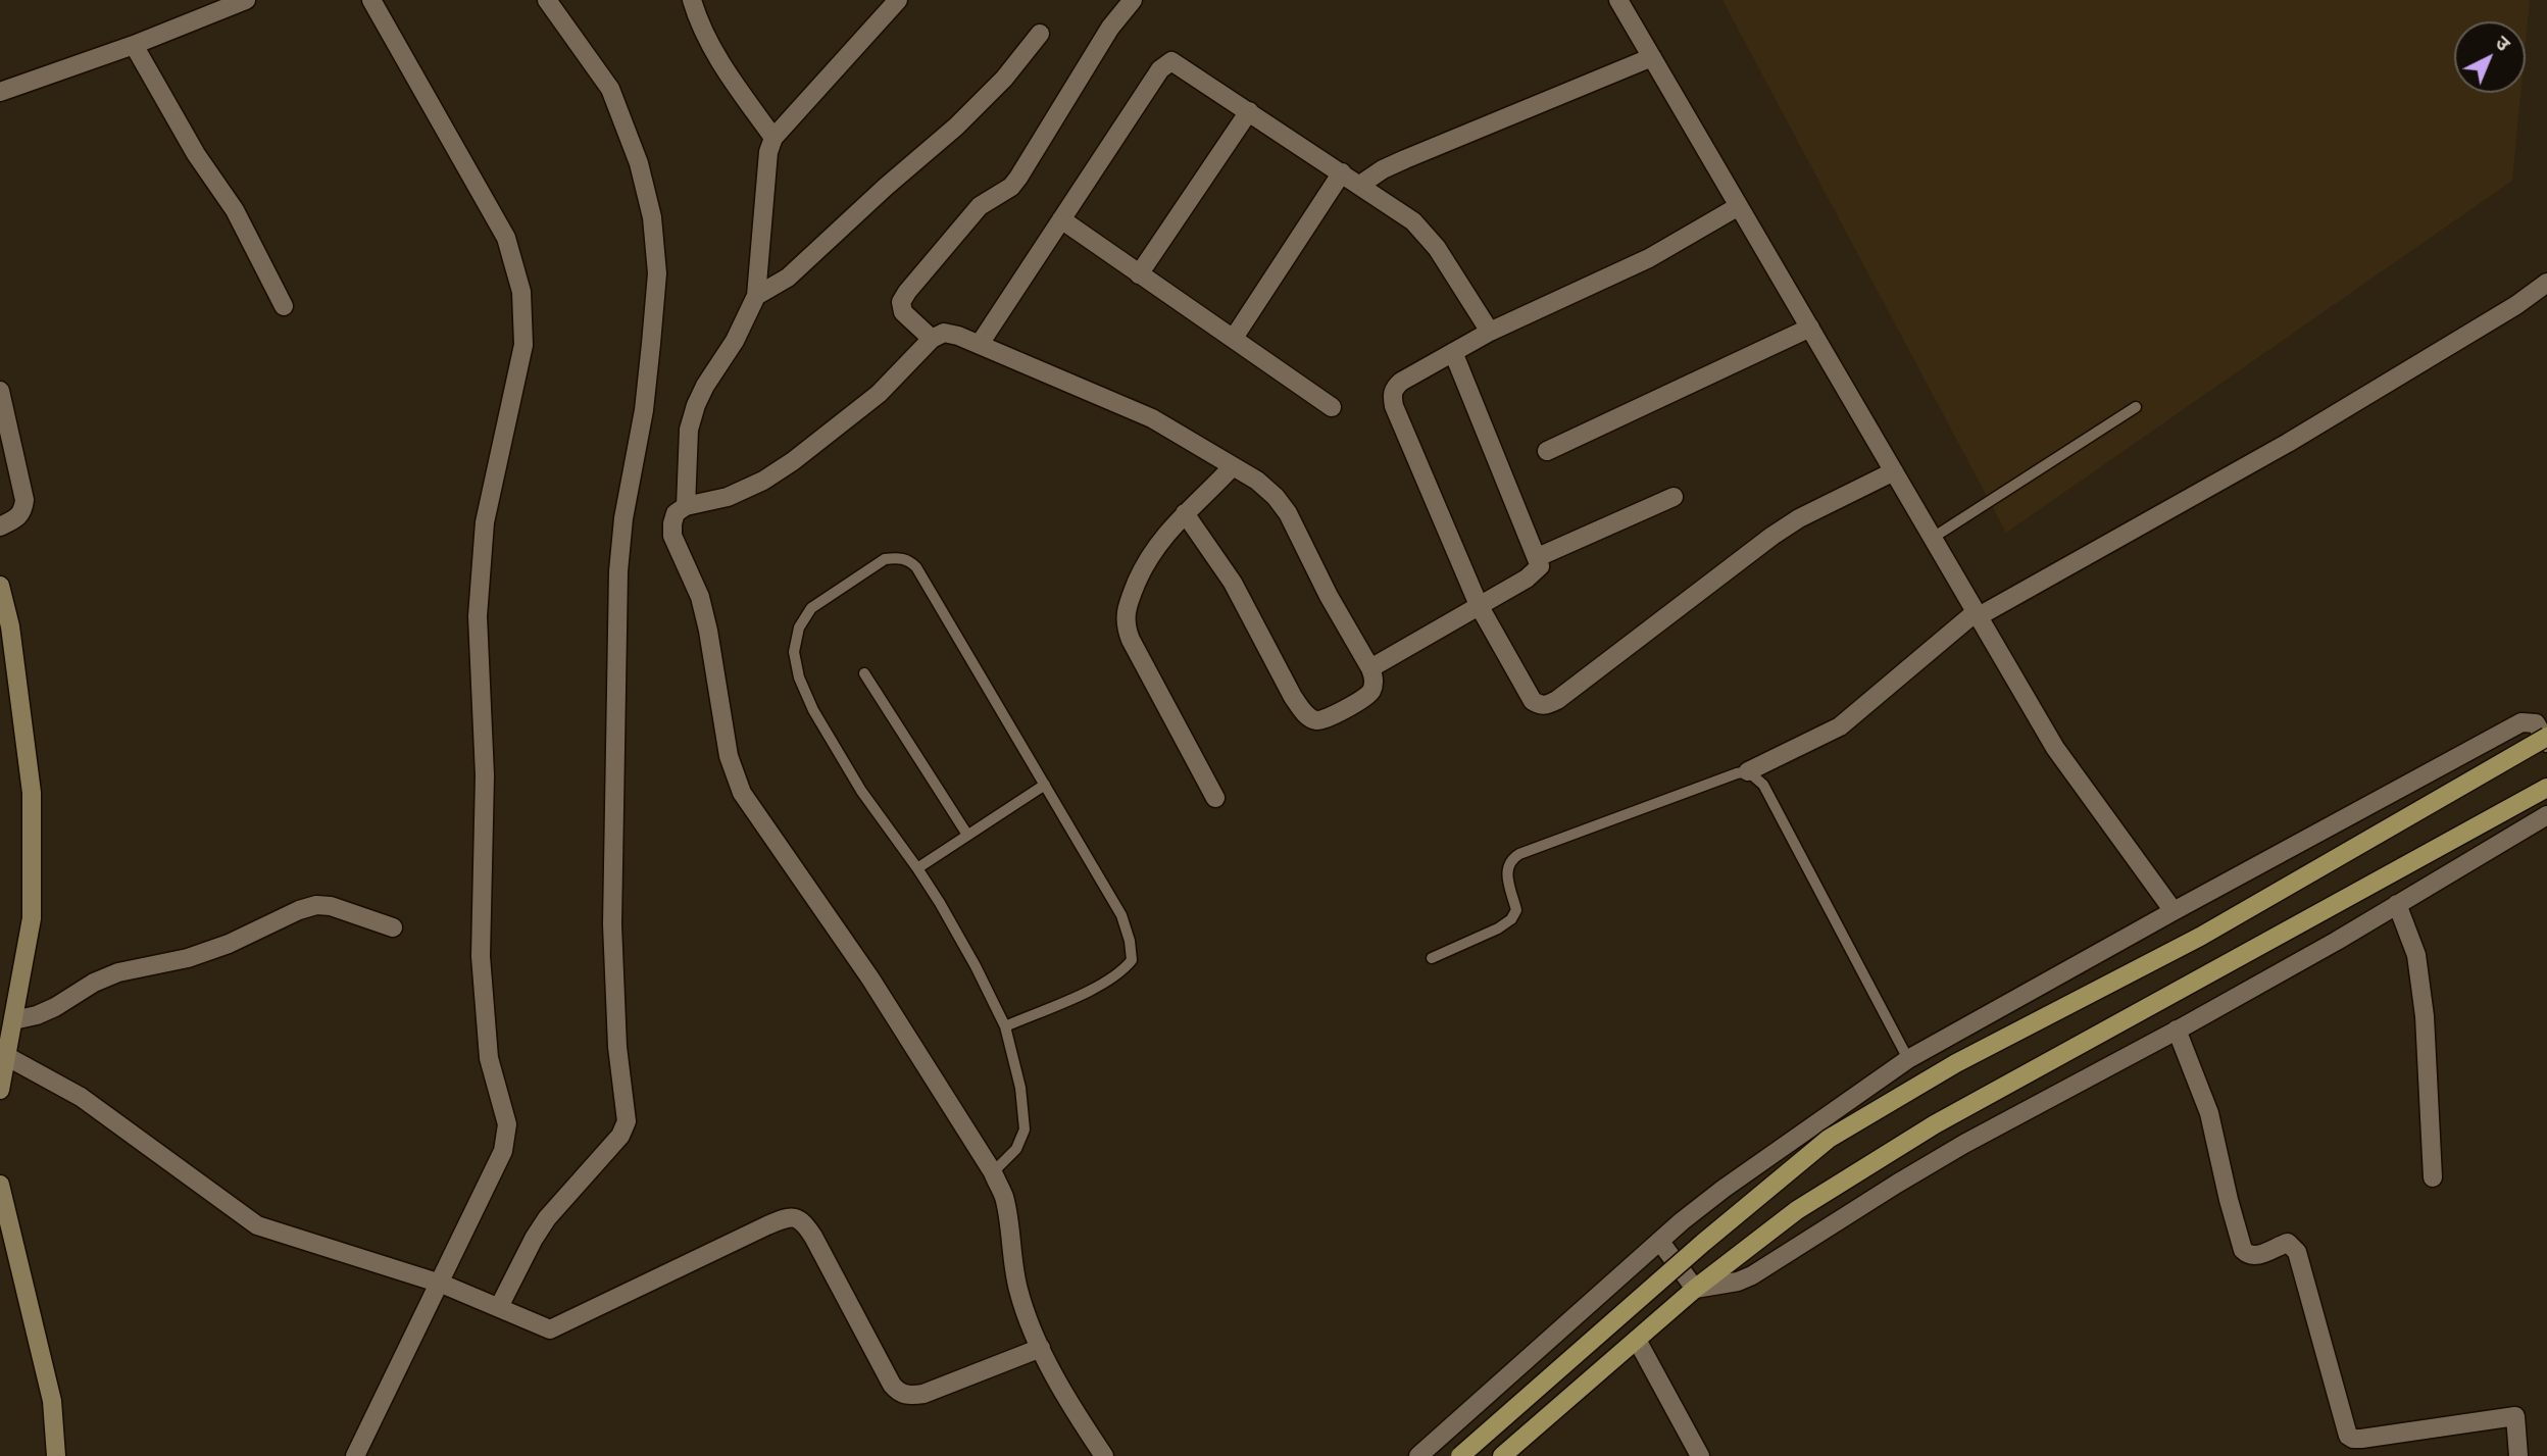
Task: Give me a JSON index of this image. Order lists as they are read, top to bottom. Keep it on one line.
{"north":"top right"}
